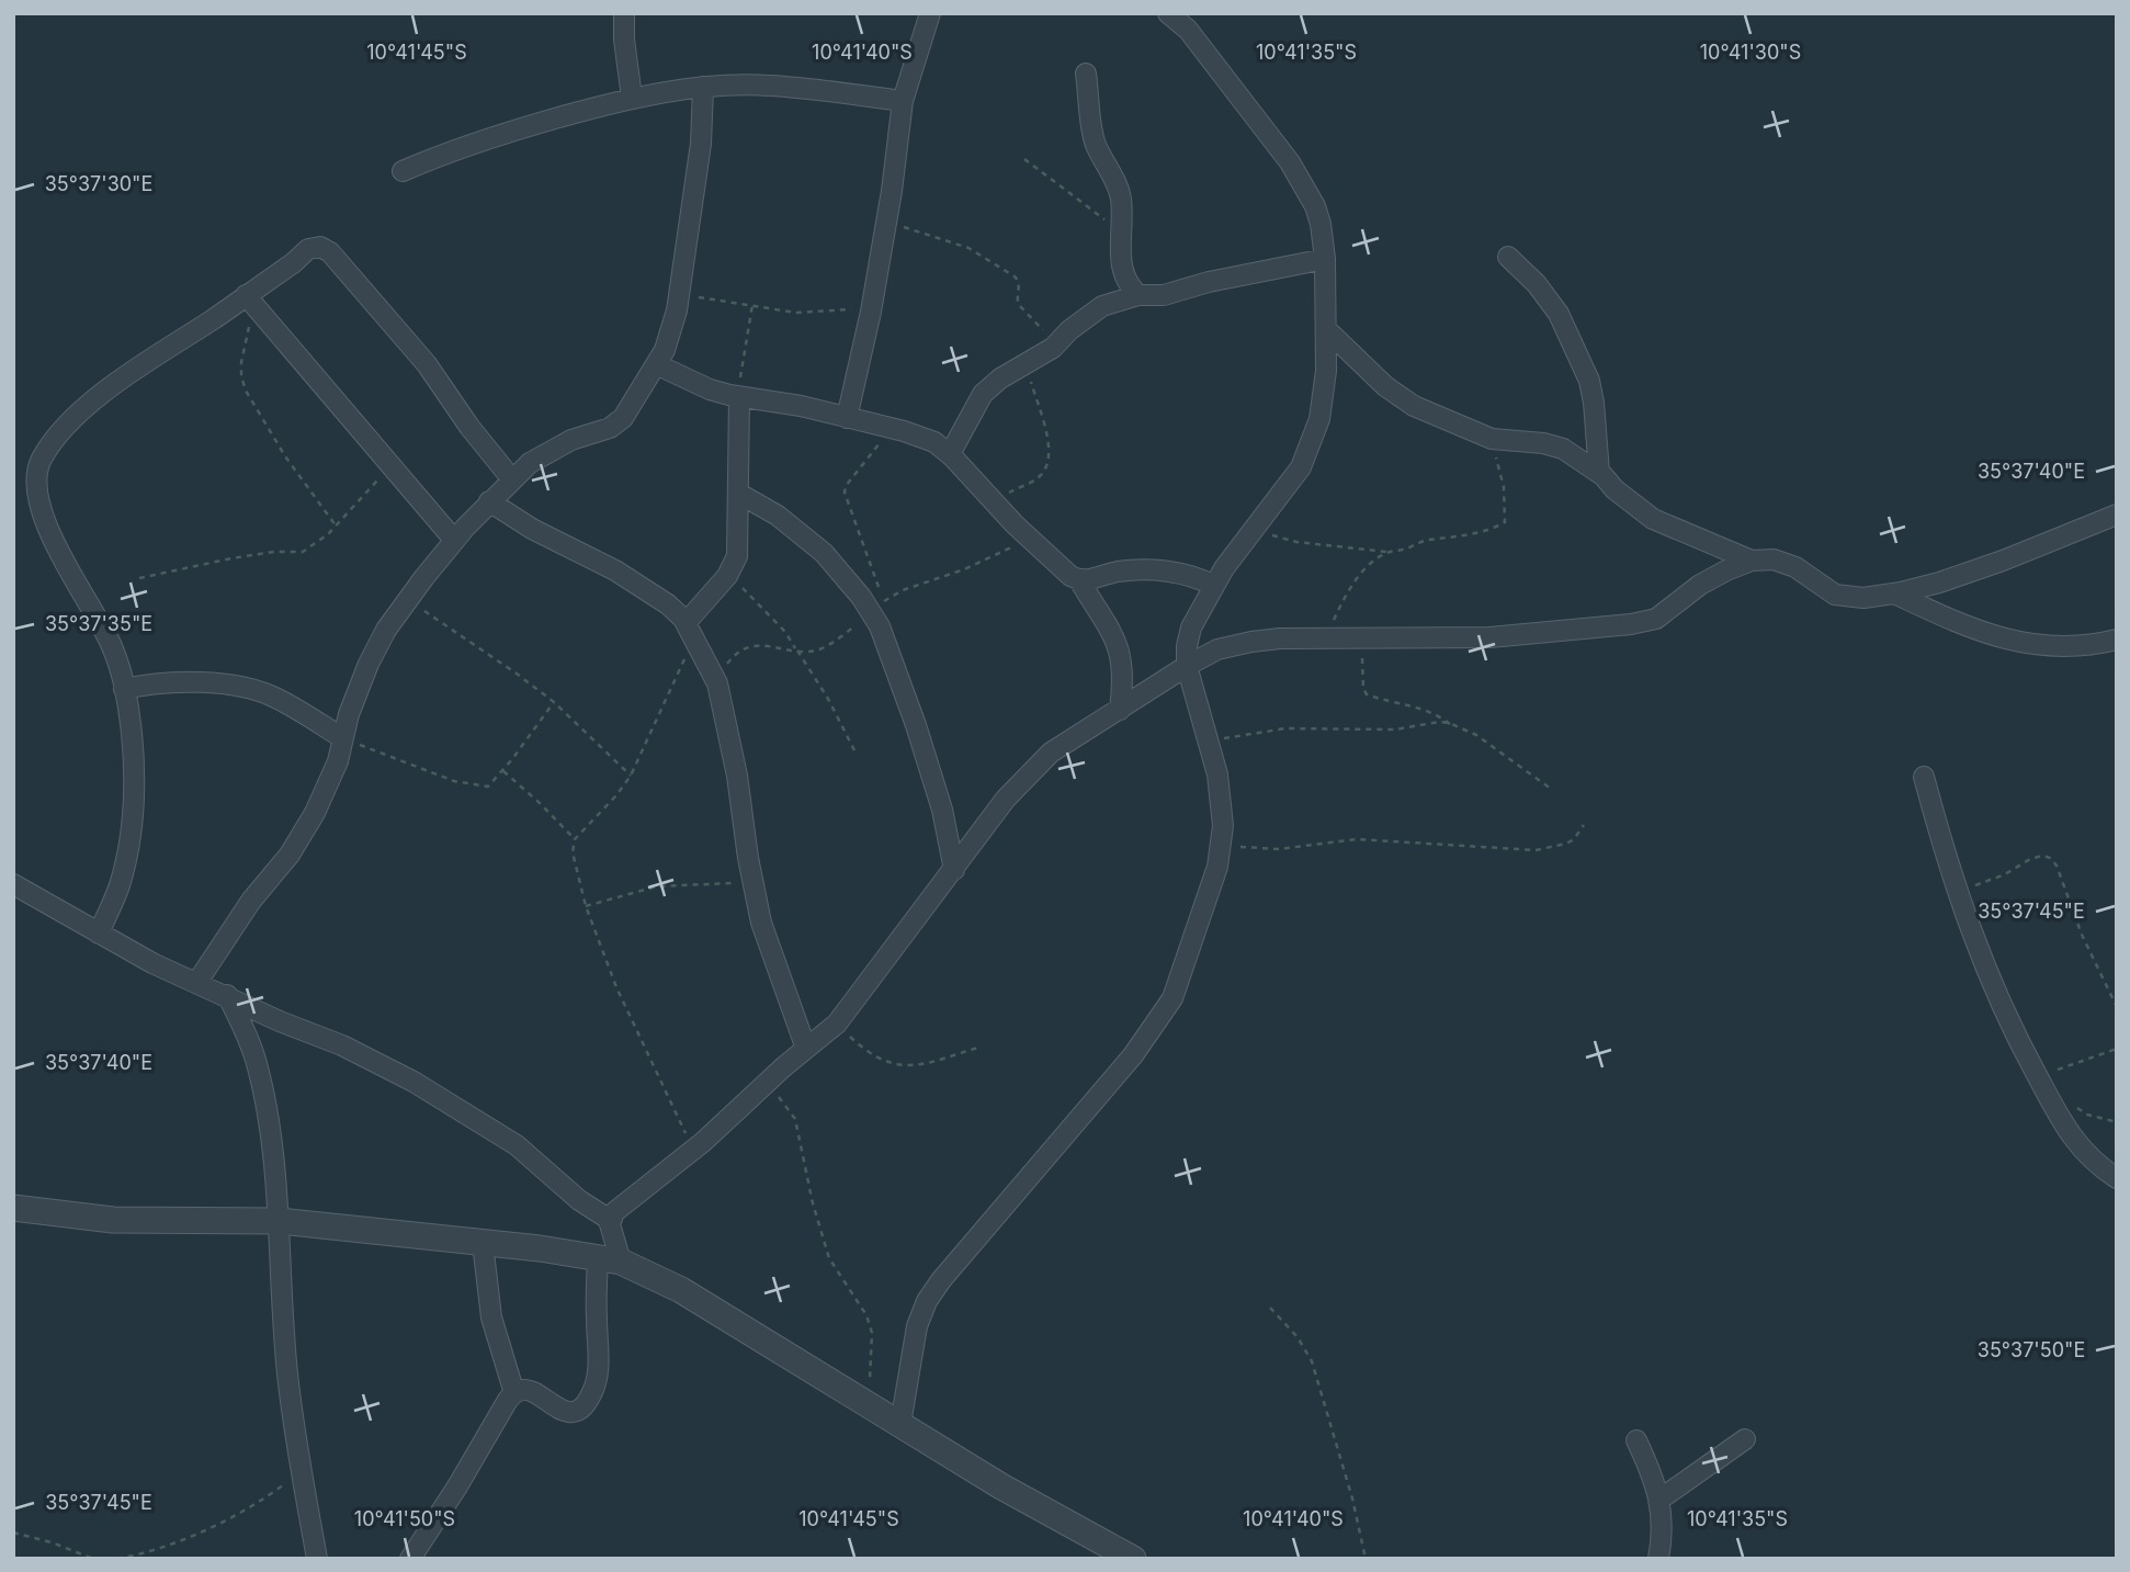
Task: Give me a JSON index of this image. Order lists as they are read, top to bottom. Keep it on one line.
{"coordinates":["10°41'45\"S","10°41'40\"S","10°41'35\"S","10°41'30\"S","35°37'30\"E","35°37'40\"E","35°37'35\"E","35°37'45\"E","35°37'50\"E","10°41'50\"S"]}
